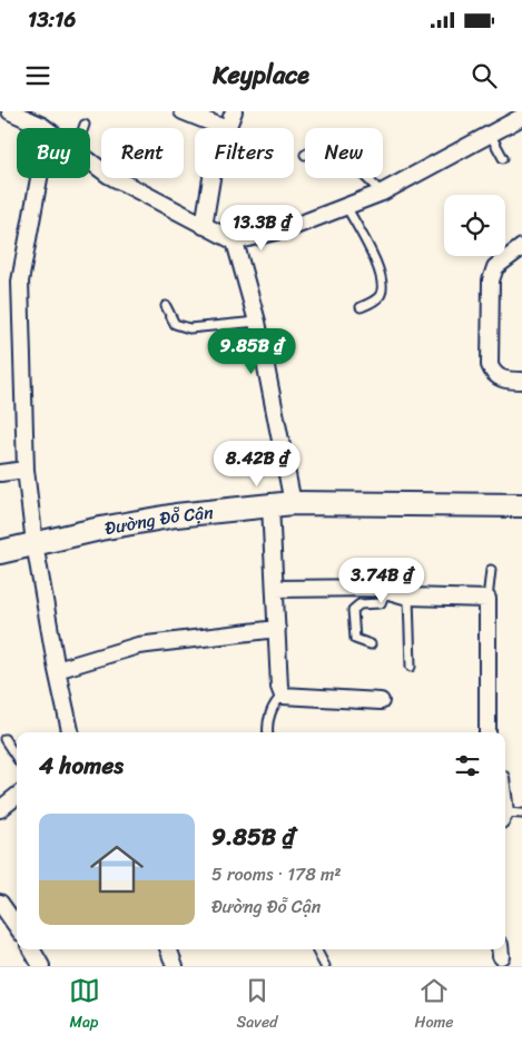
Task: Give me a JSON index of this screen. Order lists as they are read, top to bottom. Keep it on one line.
{"streets":{"main road":["Đường Đỗ Cận"]},"page":{"status":"13:16","header":"Keyplace","chip":["Buy","Rent","Filters","New"],"price":["13.3B ₫","9.85B ₫","8.42B ₫","3.74B ₫"],"heading":"4 homes","list":[{"name":"9.85B ₫","note":"5 rooms · 178 m² · Đường Đỗ Cận"}],"tabs":["Map","Saved","Home"]}}
